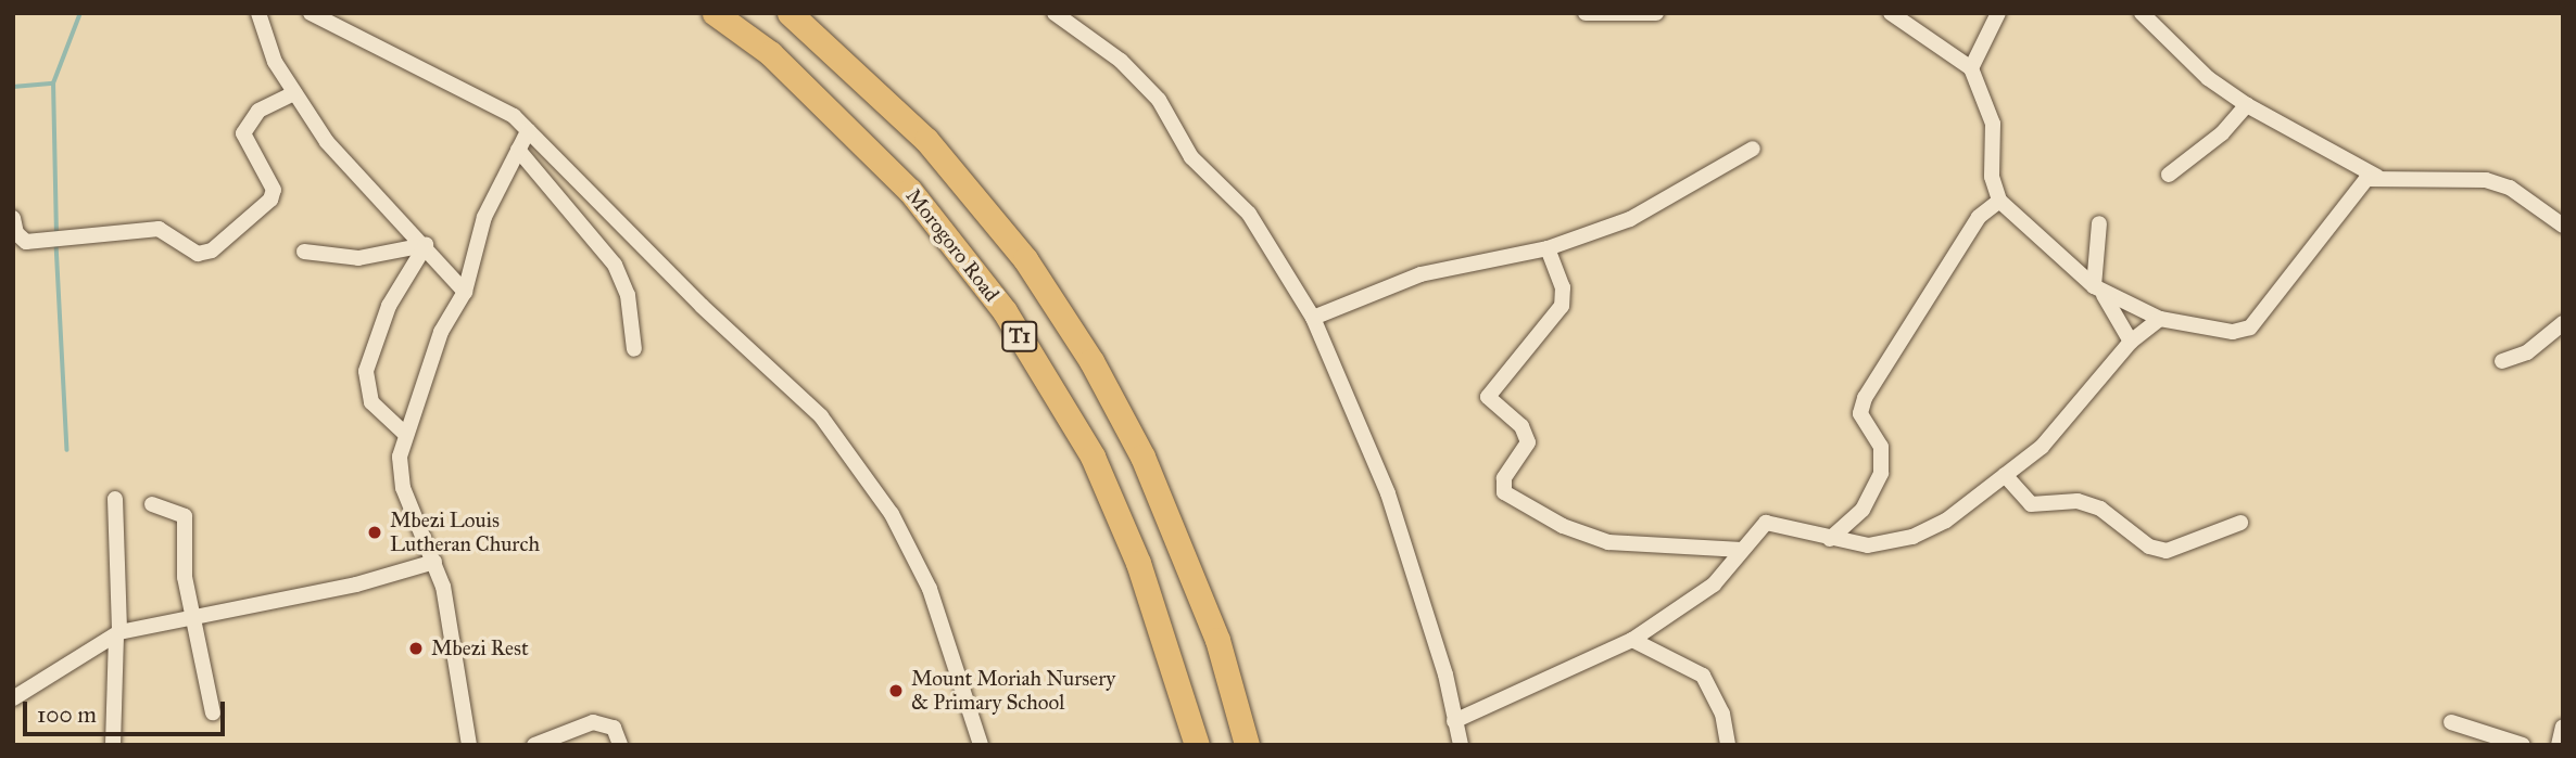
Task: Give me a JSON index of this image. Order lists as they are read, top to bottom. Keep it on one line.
{"streets":{"highway":["Morogoro Road","T1"]},"places":["Mbezi Louis Lutheran Church","Mbezi Rest","Mount Moriah Nursery & Primary School"],"scale_bar":"100 m"}
